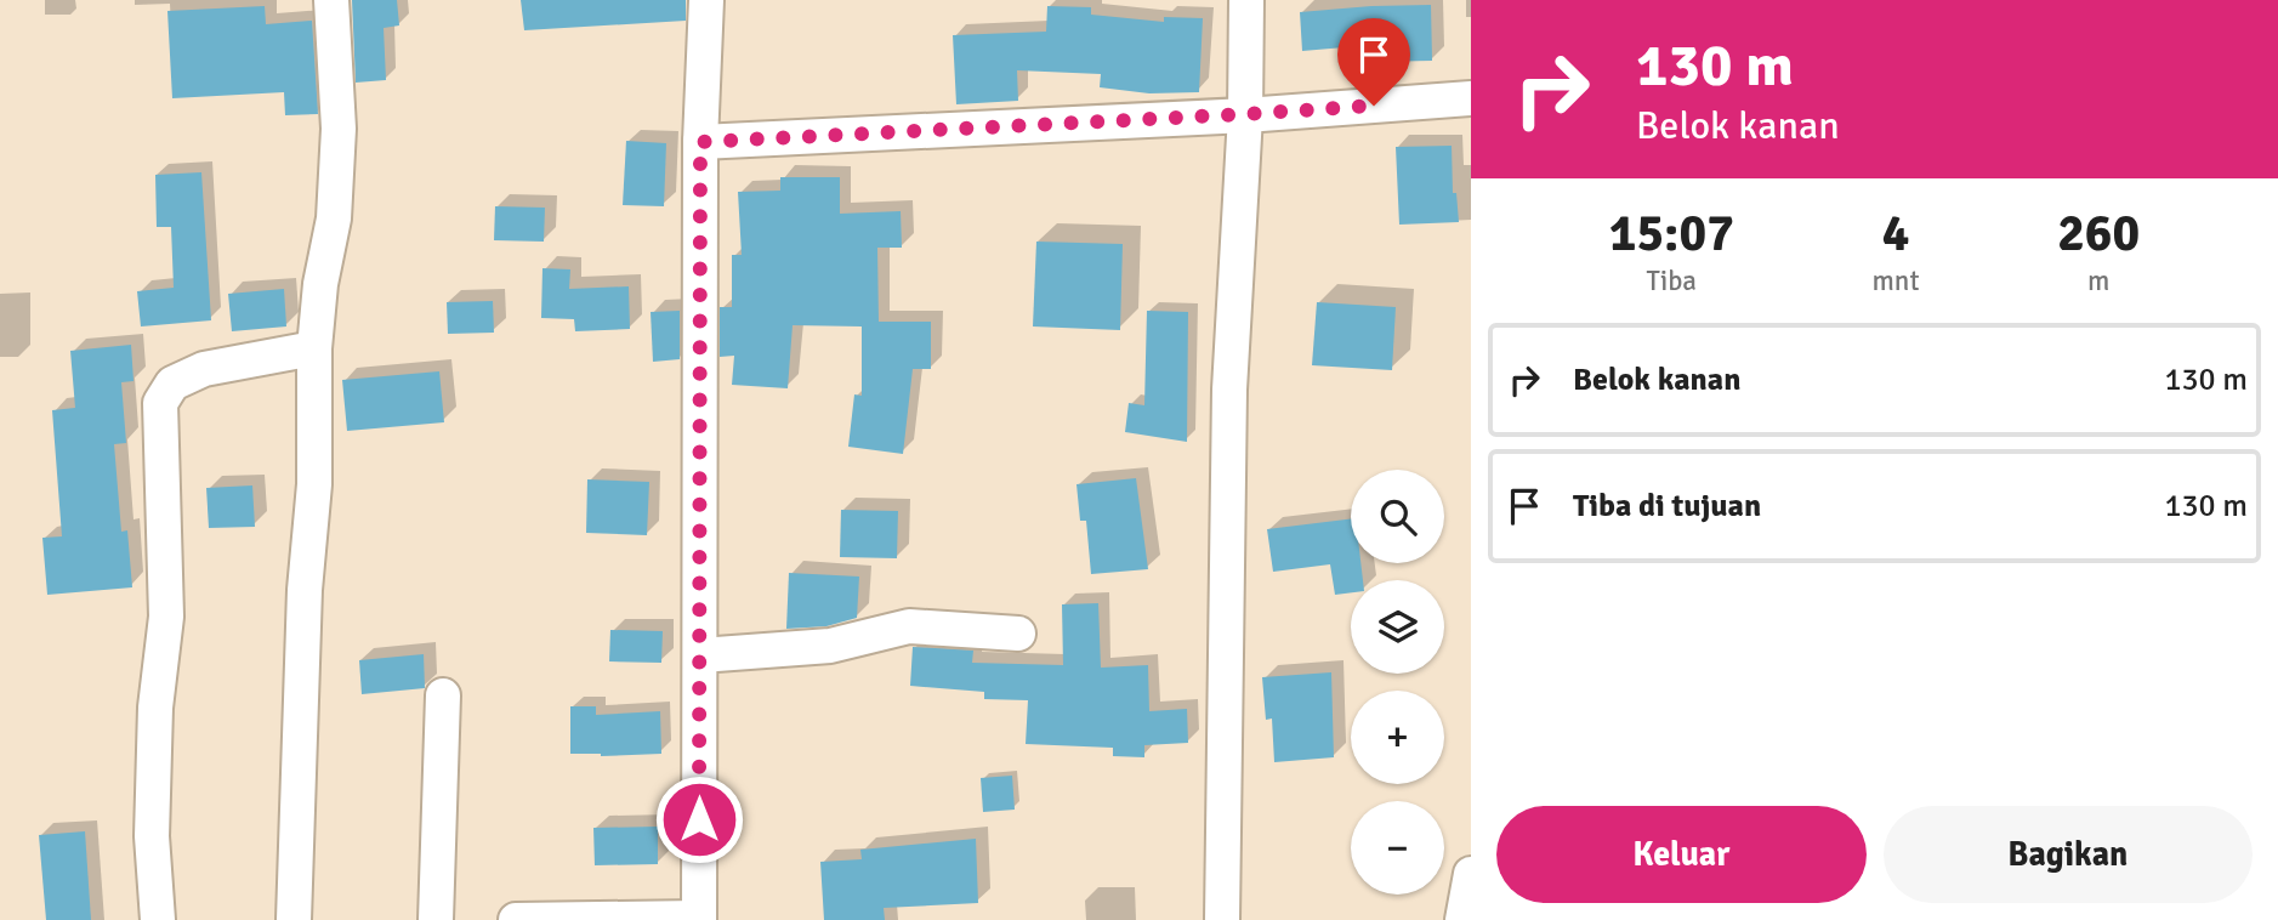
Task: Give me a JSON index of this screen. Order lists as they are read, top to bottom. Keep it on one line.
{"page":{"turn":["130 m","Belok kanan"],"eta":["15:07","Tiba","4","mnt","260","m"],"list":[{"name":"Belok kanan","value":"130 m"},{"name":"Tiba di tujuan","value":"130 m"}],"map_buttons":["+","−"],"buttons":["Keluar","Bagikan"]}}
